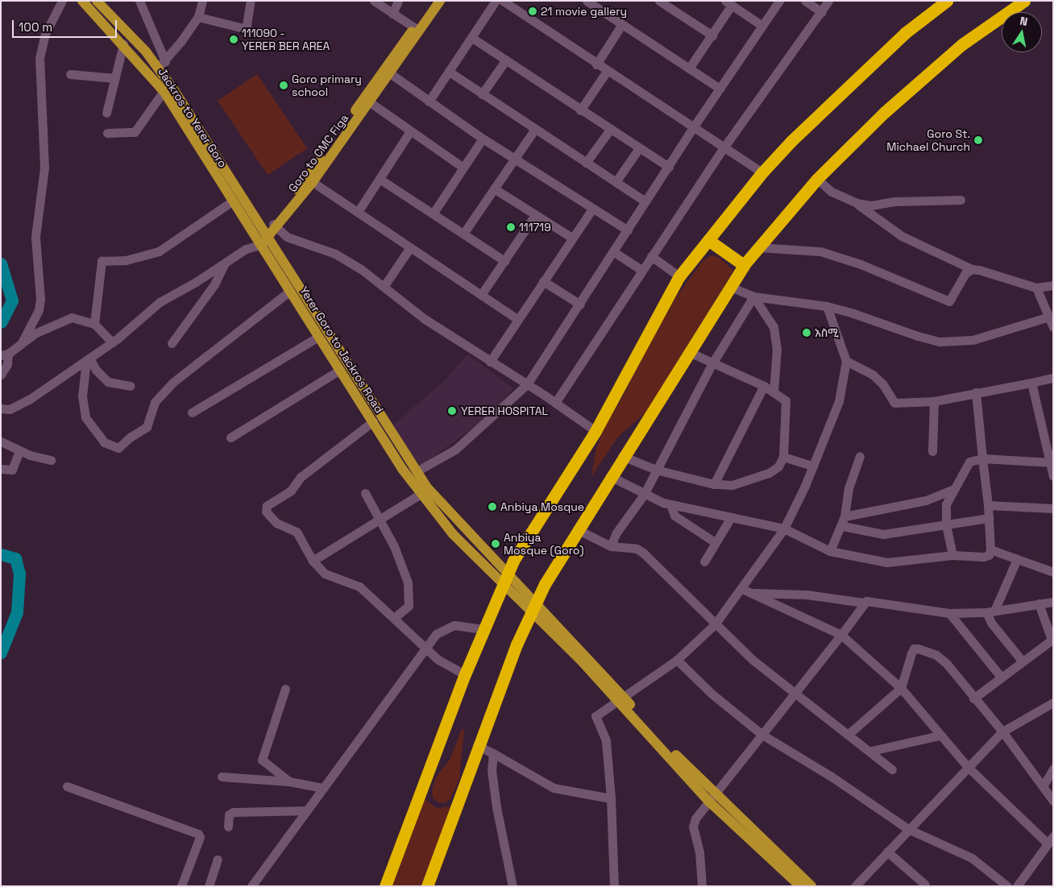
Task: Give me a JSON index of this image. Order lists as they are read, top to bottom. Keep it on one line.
{"streets":{"main road":["Jackros to Yerer Goro","Goro to CMC Figa","Yerer Goro to Jackros Road"]},"crossings":[["Jackros to Yerer Goro","Yerer Goro to Jackros Road"]],"places":["21 movie gallery","111090 - YERER BER AREA","Goro primary school","Goro St. Michael Church","111719","አስሚ","YERER HOSPITAL","Anbiya Mosque","Anbiya Mosque (Goro)"],"scale_bar":"100 m","north":"top"}
